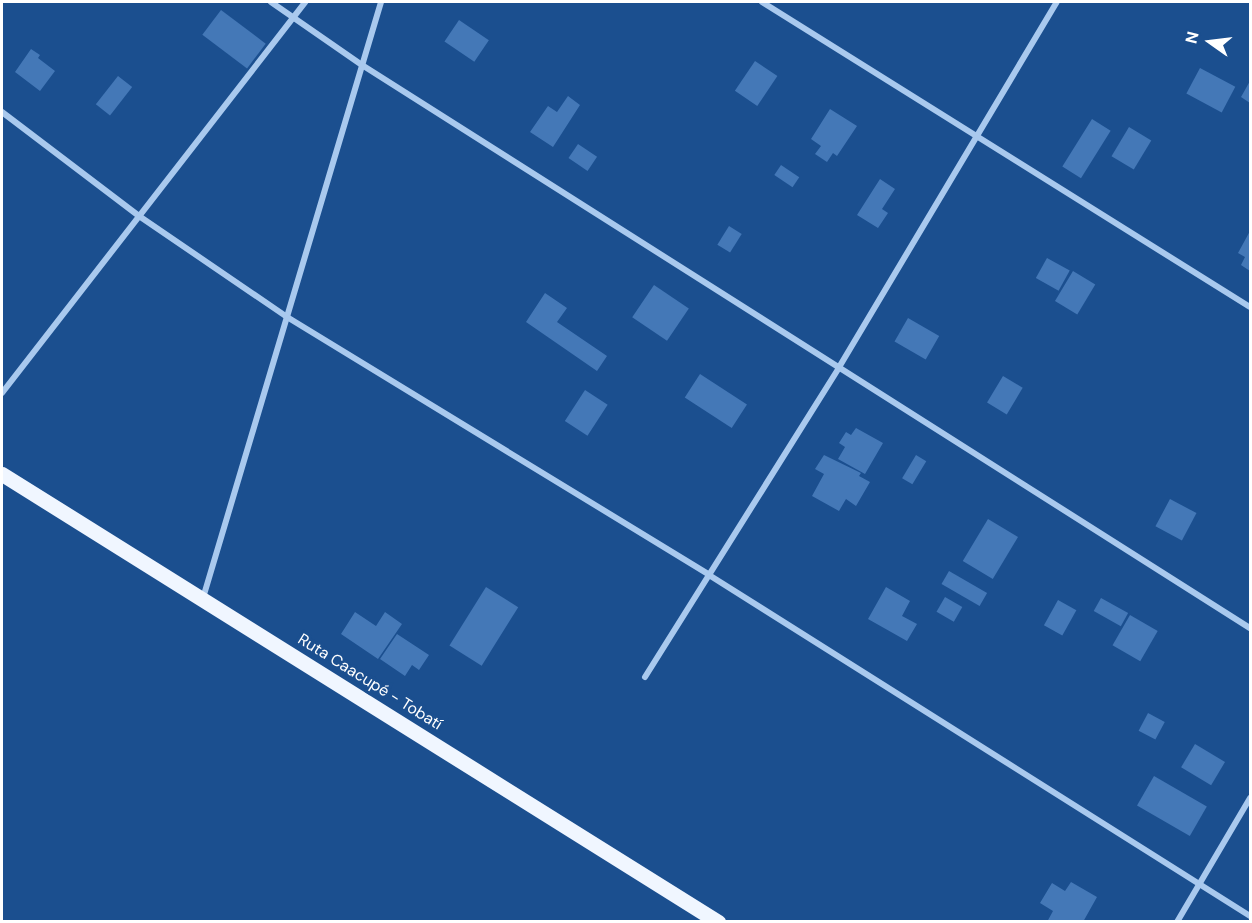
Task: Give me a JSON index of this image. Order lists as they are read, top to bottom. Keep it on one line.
{"streets":{"main road":["Ruta Caacupé - Tobatí"]},"north":"left"}
